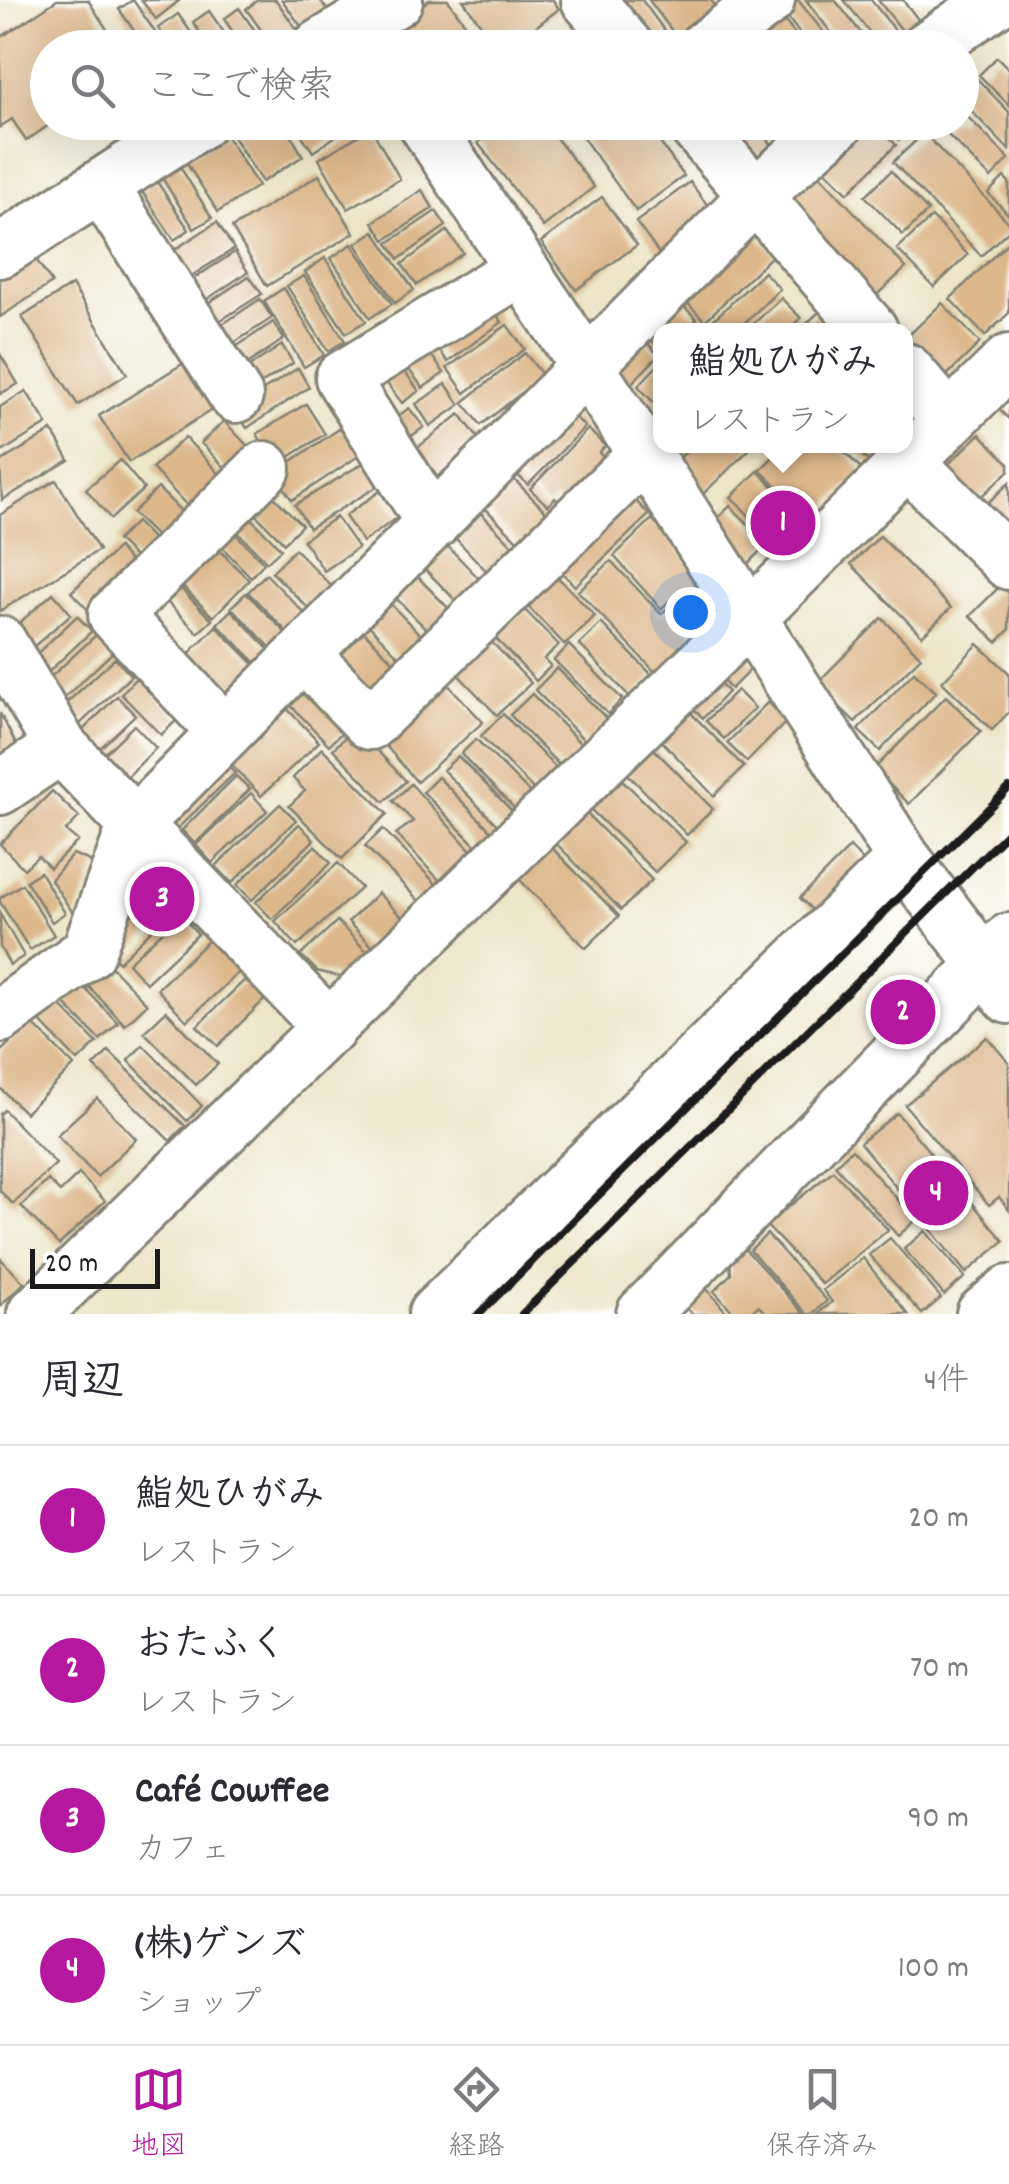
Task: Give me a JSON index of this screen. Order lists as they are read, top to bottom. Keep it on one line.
{"scale_bar":"20 m","page":{"search":"ここで検索","popup":["鮨処ひがみ","レストラン"],"pins":["1","3","2","4"],"scale":"20 m","heading":["周辺","4件"],"list":[{"mark":"1","name":"鮨処ひがみ","note":"レストラン","value":"20 m"},{"mark":"2","name":"おたふく","note":"レストラン","value":"70 m"},{"mark":"3","name":"Café Cowffee","note":"カフェ","value":"90 m"},{"mark":"4","name":"(株)ゲンズ","note":"ショップ","value":"100 m"}],"nav":["地図","経路","保存済み"]}}
